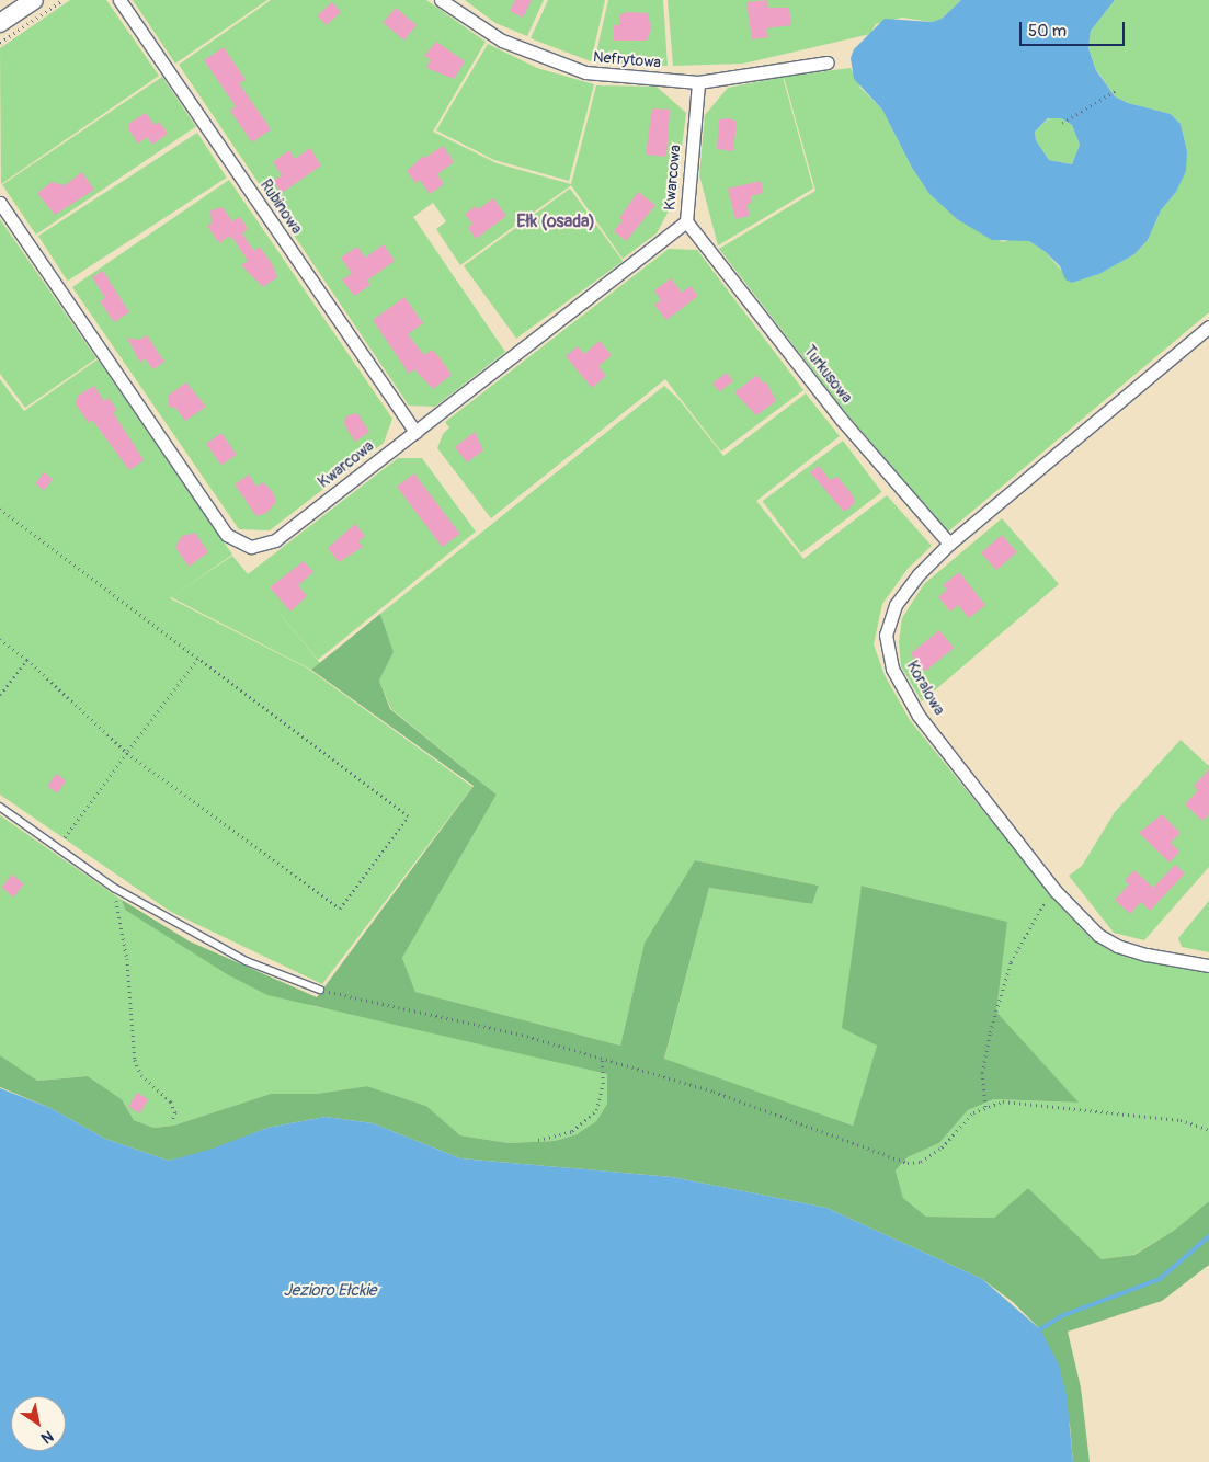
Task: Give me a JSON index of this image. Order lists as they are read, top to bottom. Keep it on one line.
{"streets":{"street":["Nefrytowa","Kwarcowa","Rubinowa","Turkusowa","Koralowa"]},"crossings":[["Nefrytowa","Kwarcowa"],["Kwarcowa","Rubinowa"],["Kwarcowa","Turkusowa"],["Turkusowa","Koralowa"]],"districts":["Ełk (osada)"],"water":["Jezioro Ełckie"],"scale_bar":"50 m","north":"bottom right"}
